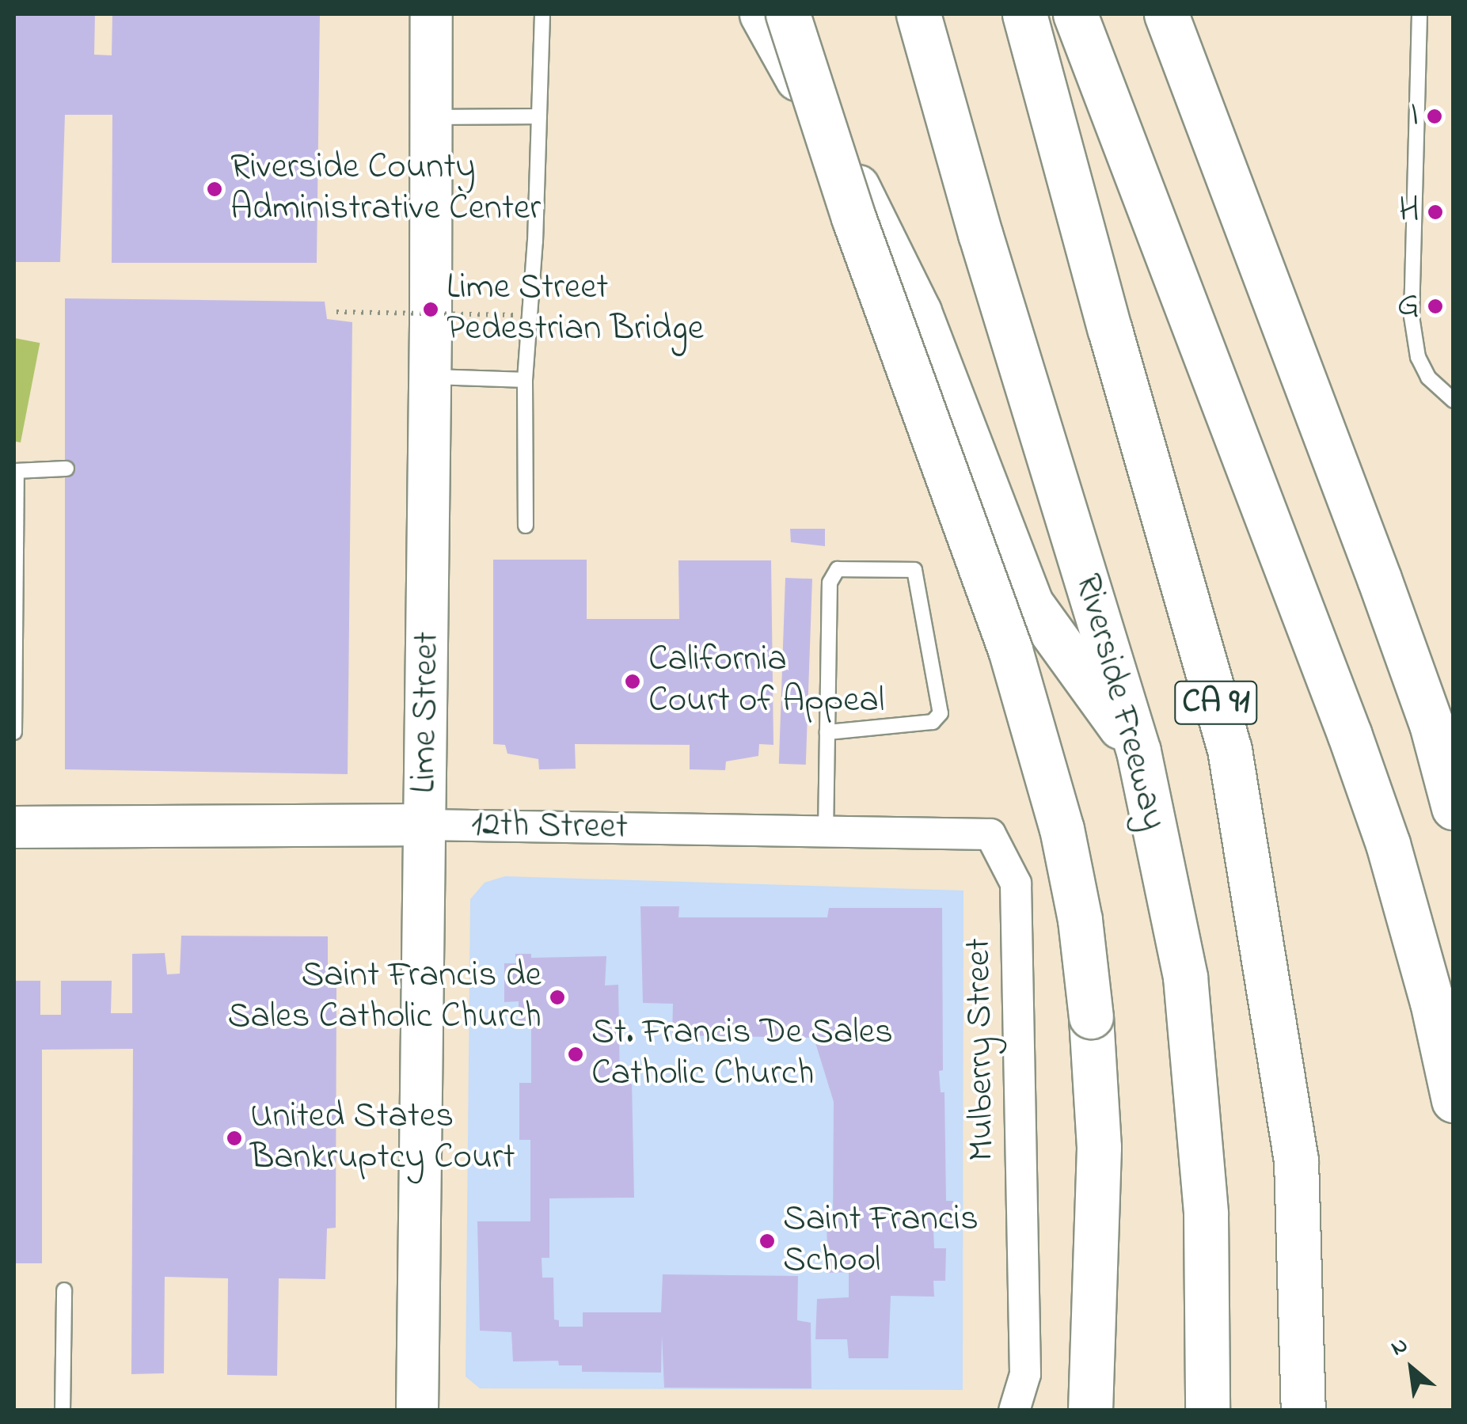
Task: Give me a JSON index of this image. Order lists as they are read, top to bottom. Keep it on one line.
{"streets":{"highway":["Riverside Freeway","CA 91"],"main road":["Lime Street","12th Street"],"street":["Mulberry Street"]},"crossings":[["Lime Street","12th Street"],["12th Street","Mulberry Street"]],"places":["I","Riverside County Administrative Center","H","G","Lime Street Pedestrian Bridge","California Court of Appeal","Saint Francis de Sales Catholic Church","St. Francis De Sales Catholic Church","United States Bankruptcy Court","Saint Francis School"],"north":"top left"}
